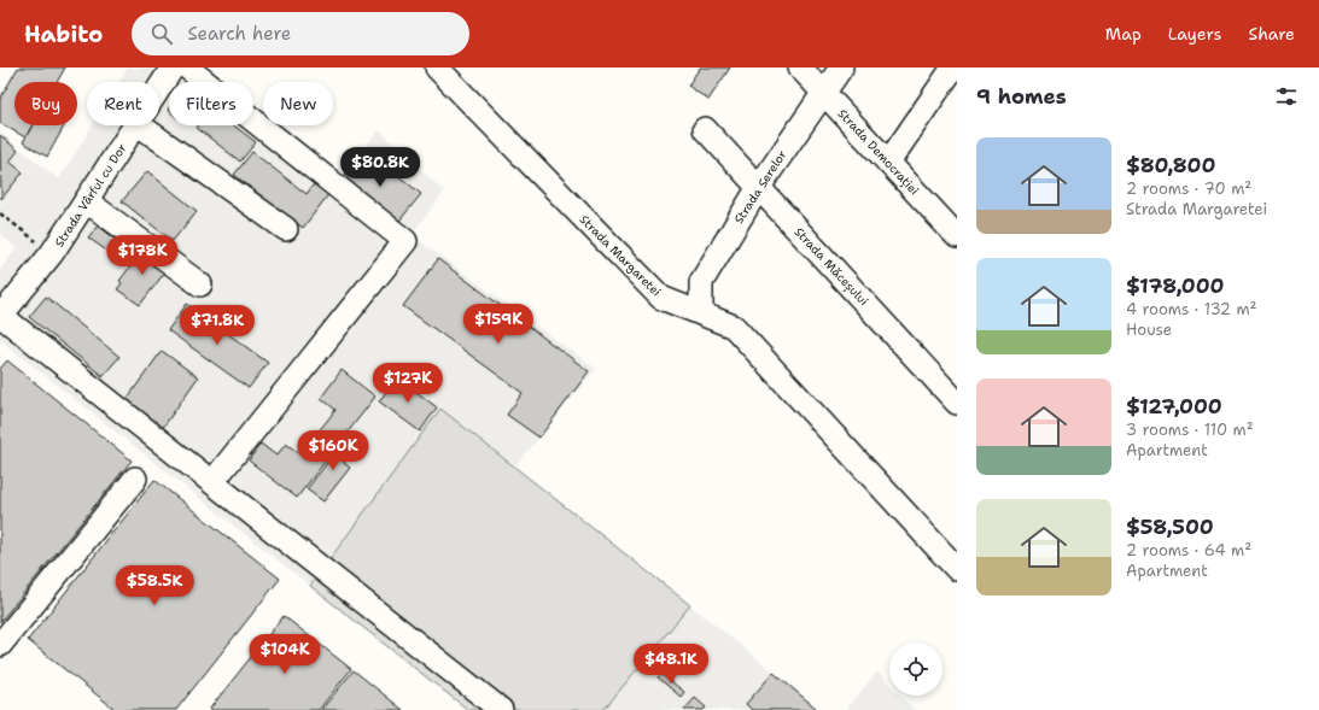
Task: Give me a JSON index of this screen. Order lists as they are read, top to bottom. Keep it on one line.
{"streets":{"street":["Strada Democrației","Strada Serelor","Strada Vârful cu Dor","Strada Margaretei","Strada Măceșului"]},"crossings":[["Strada Democrației","Strada Serelor"],["Strada Serelor","Strada Margaretei"],["Strada Serelor","Strada Măceșului"]],"page":{"header":"Habito","search":"Search here","nav":["Map","Layers","Share"],"heading":"9 homes","chip":["Buy","Rent","Filters","New"],"list":[{"name":"$80,800","note":"2 rooms · 70 m² · Strada Margaretei"},{"name":"$178,000","note":"4 rooms · 132 m² · House"},{"name":"$127,000","note":"3 rooms · 110 m² · Apartment"},{"name":"$58,500","note":"2 rooms · 64 m² · Apartment"}],"price":["$80.8K","$178K","$159K","$71.8K","$127K","$160K","$58.5K","$104K","$48.1K"]}}
